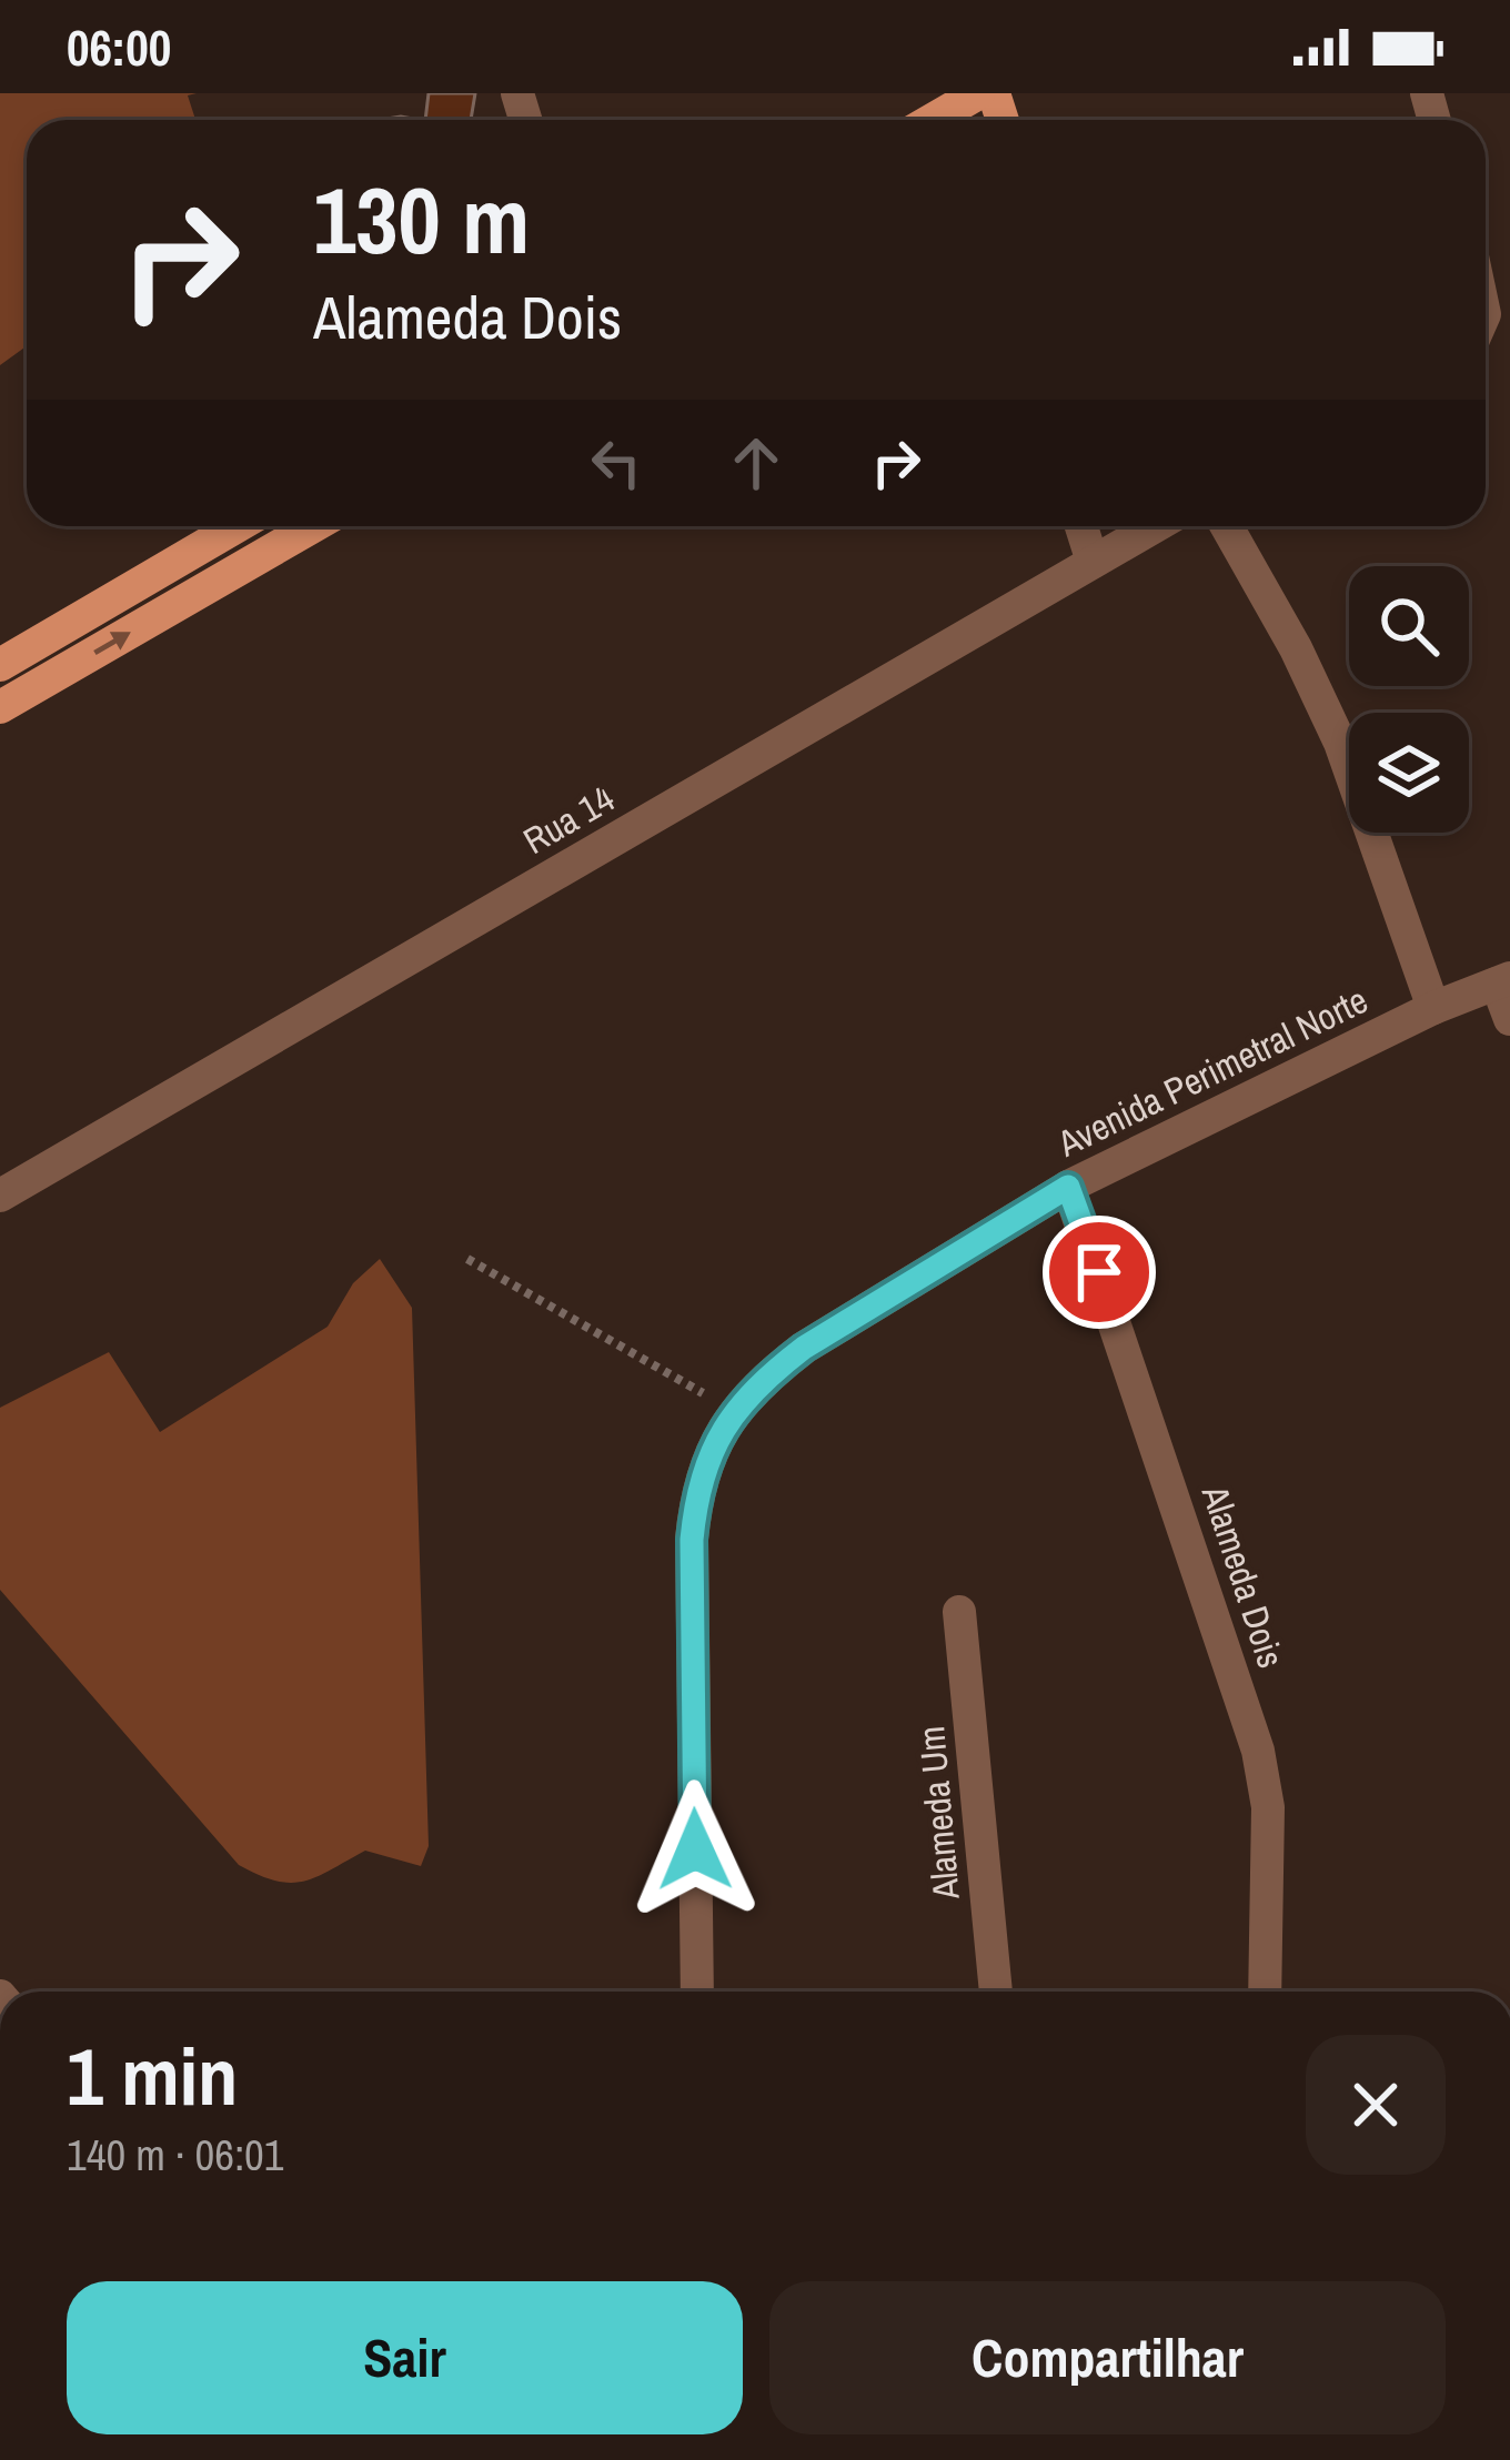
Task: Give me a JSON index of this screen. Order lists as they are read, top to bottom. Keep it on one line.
{"streets":{"street":["Rua 14","Avenida Perimetral Norte","Alameda Dois","Alameda Um"]},"crossings":[["Avenida Perimetral Norte","Alameda Dois"]],"page":{"status":"06:00","turn":["130 m","Alameda Dois"],"heading":["1 min","140 m · 06:01"],"buttons":["Sair","Compartilhar"]}}
